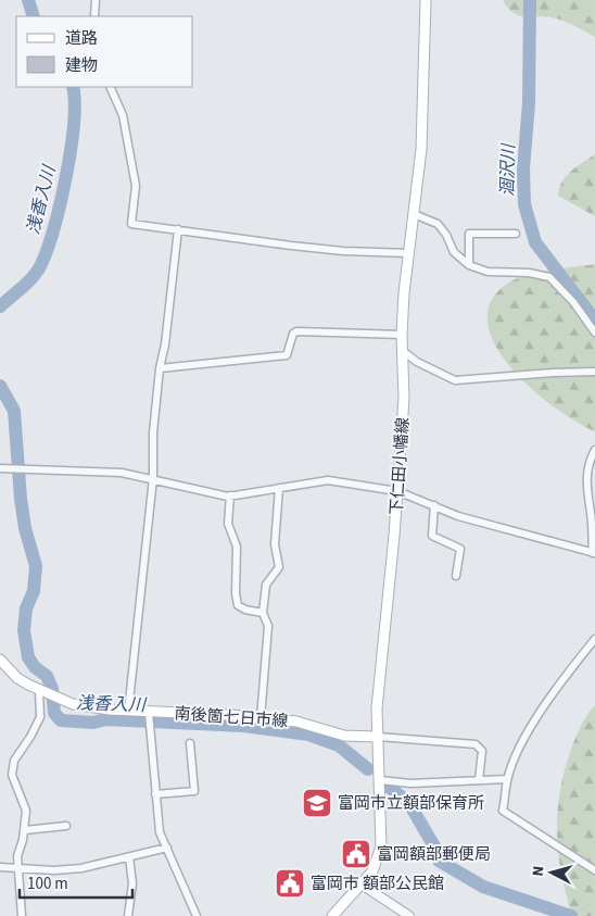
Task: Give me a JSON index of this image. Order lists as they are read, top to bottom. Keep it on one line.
{"streets":{"main road":["下仁田小幡線","南後箇七日市線"]},"crossings":[["下仁田小幡線","南後箇七日市線"]],"water":["涸沢川","浅香入川"],"places":{"school or university":["富岡市立額部保育所"],"public building":["富岡額部郵便局","富岡市 額部公民館"]},"legend":["道路","建物"],"scale_bar":"100 m","north":"left"}
